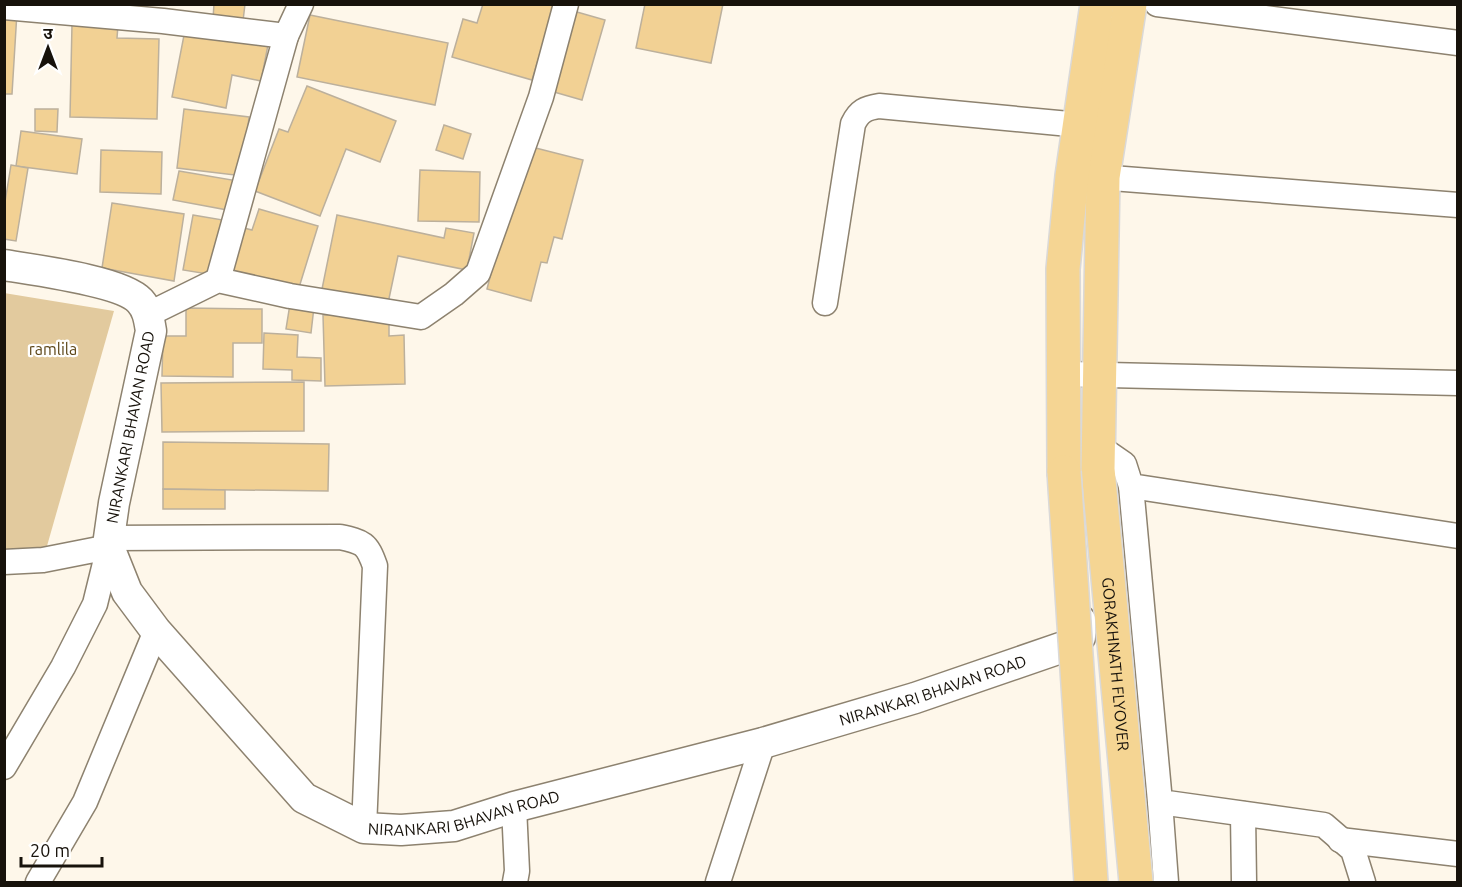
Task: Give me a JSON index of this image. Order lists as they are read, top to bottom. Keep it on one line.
{"streets":{"main road":["GORAKHNATH FLYOVER"],"street":["NIRANKARI BHAVAN ROAD"]},"crossings":[["NIRANKARI BHAVAN ROAD","GORAKHNATH FLYOVER"]],"parks":["ramlila"],"scale_bar":"20 m","north":"top"}
